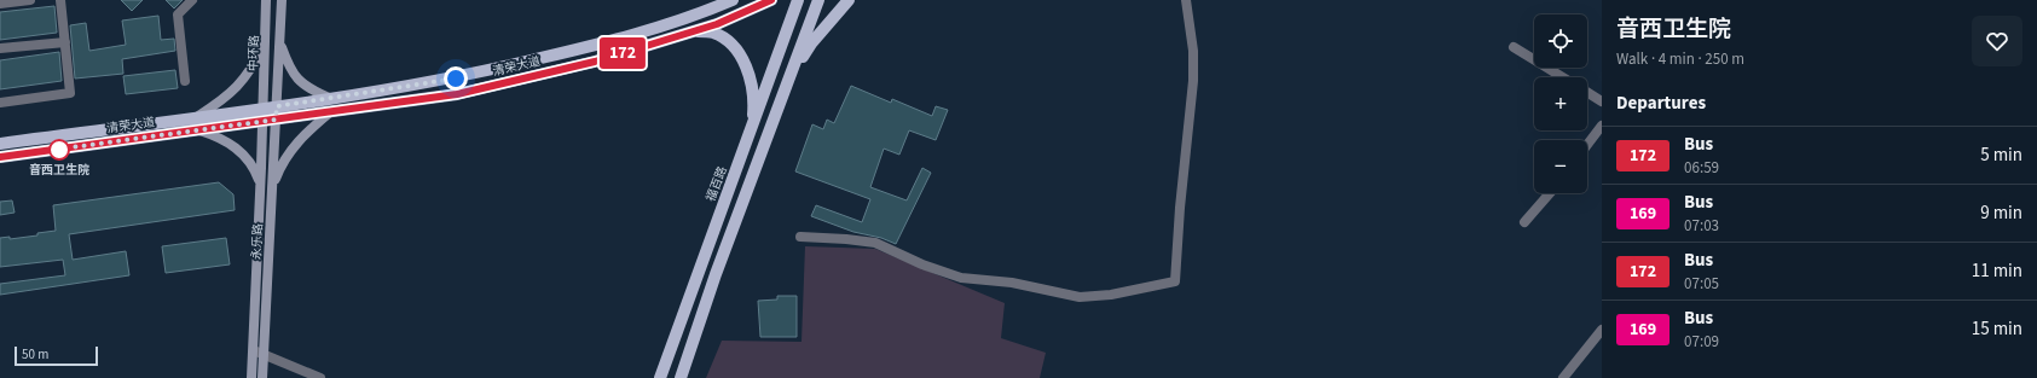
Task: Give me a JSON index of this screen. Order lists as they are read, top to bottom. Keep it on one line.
{"streets":{"main road":["清荣大道","福百路"],"street":["中环路","永乐路"]},"crossings":[["中环路","清荣大道"],["中环路","永乐路"],["清荣大道","永乐路"]],"places":["音西卫生院"],"lines":["bus line 172"],"scale_bar":"50 m","page":{"on_map":"172","heading":[["音西卫生院","Walk · 4 min · 250 m"],"Departures"],"map_buttons":["+","−"],"list":[{"mark":"172","name":"Bus","note":"06:59","value":"5 min"},{"mark":"169","name":"Bus","note":"07:03","value":"9 min"},{"mark":"172","name":"Bus","note":"07:05","value":"11 min"},{"mark":"169","name":"Bus","note":"07:09","value":"15 min"}],"scale":"50 m"}}
